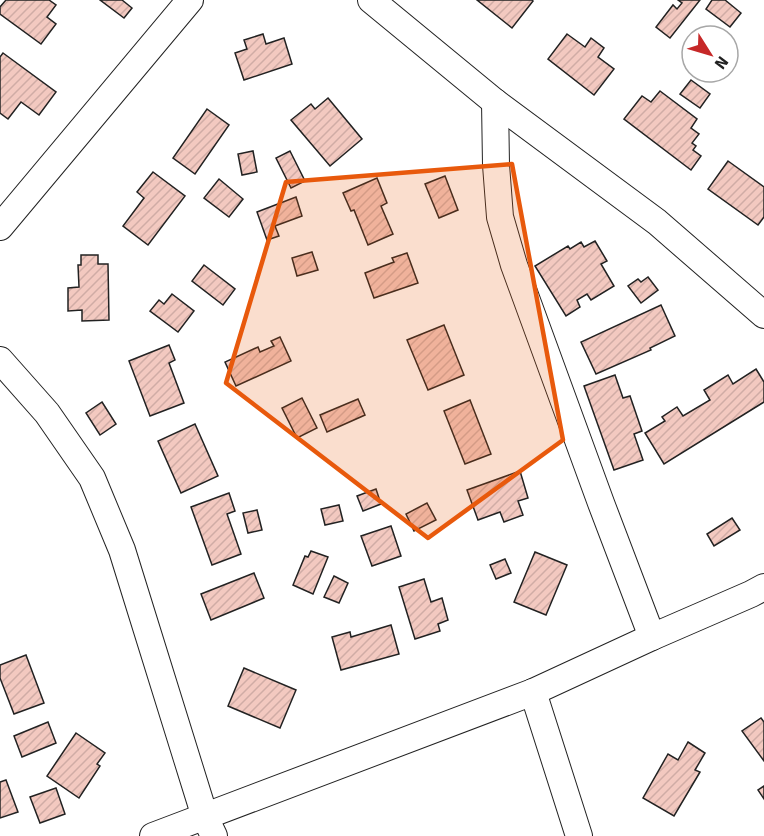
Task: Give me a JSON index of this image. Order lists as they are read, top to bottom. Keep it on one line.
{"north":"bottom right"}
